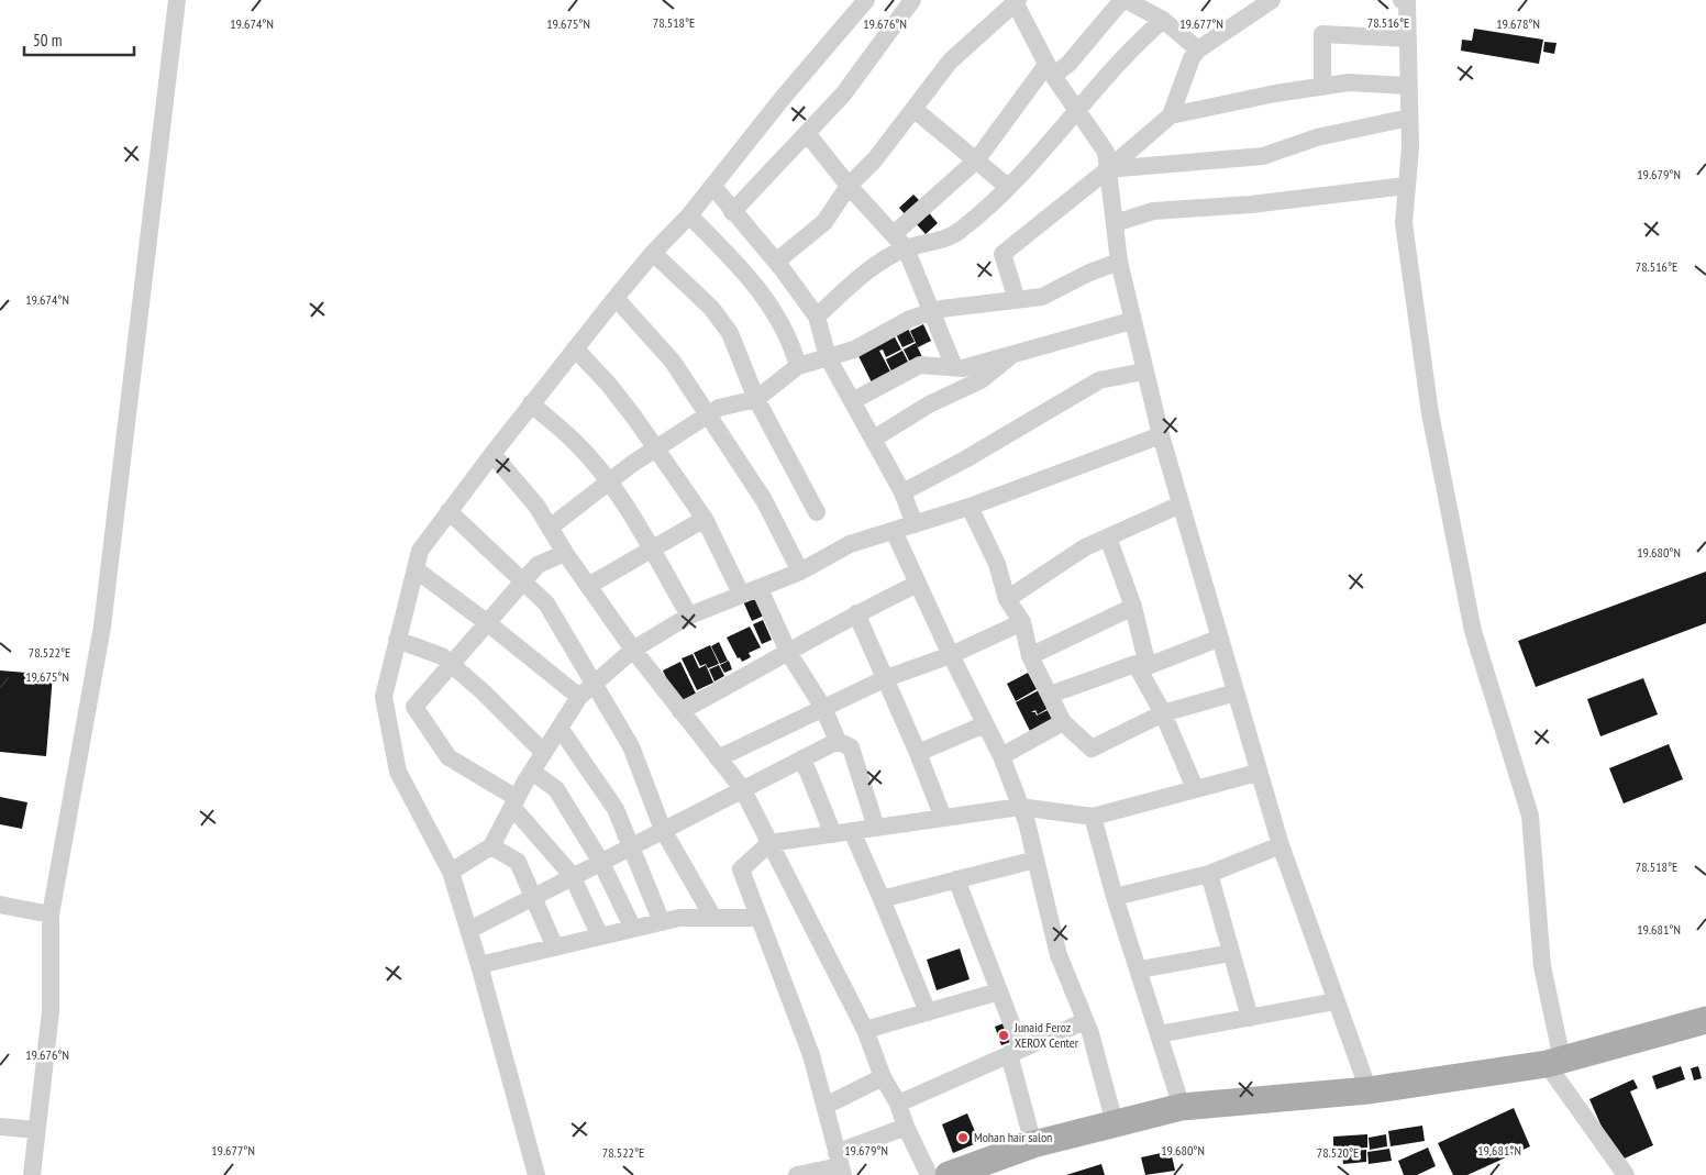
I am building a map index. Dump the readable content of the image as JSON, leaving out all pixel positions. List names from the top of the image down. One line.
{"places":["Junaid Feroz XEROX Center","Mohan hair salon"],"scale_bar":"50 m","coordinates":["78.518°E","78.516°E","19.674°N","19.675°N","19.676°N","19.677°N","19.678°N","19.679°N","19.680°N","78.522°E","19.681°N","78.520°E"]}
